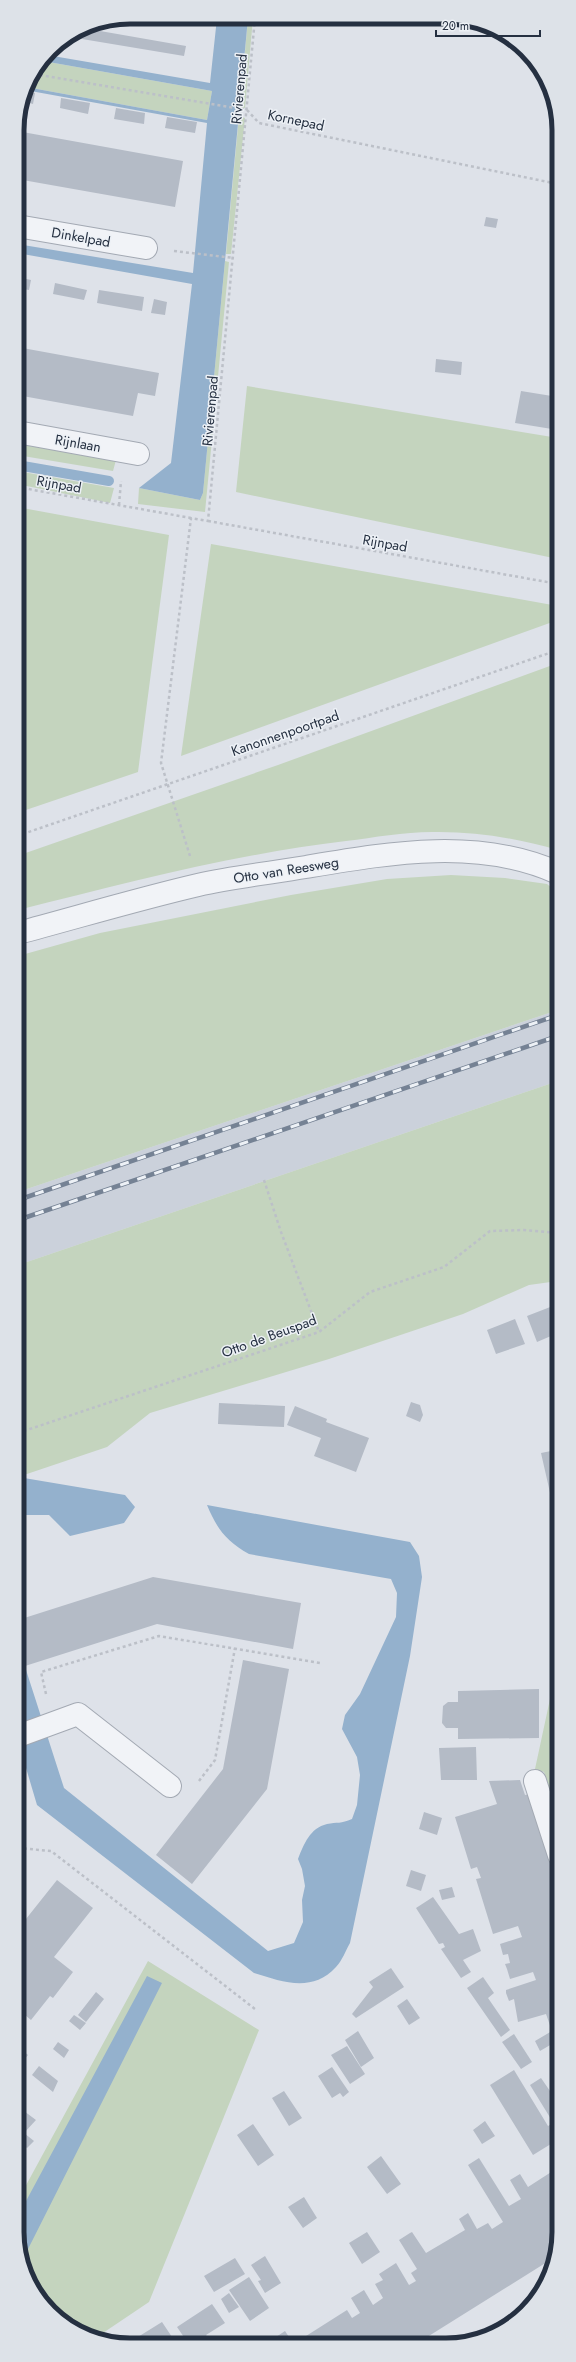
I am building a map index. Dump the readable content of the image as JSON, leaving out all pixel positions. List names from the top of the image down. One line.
{"streets":{"street":["Dinkelpad","Rijnlaan","Otto van Reesweg"],"path":["Rivierenpad","Kornepad","Rijnpad","Kanonnenpoortpad","Otto de Beuspad"]},"crossings":[["Rivierenpad","Kornepad"],["Rivierenpad","Rijnpad"]],"scale_bar":"20 m"}
